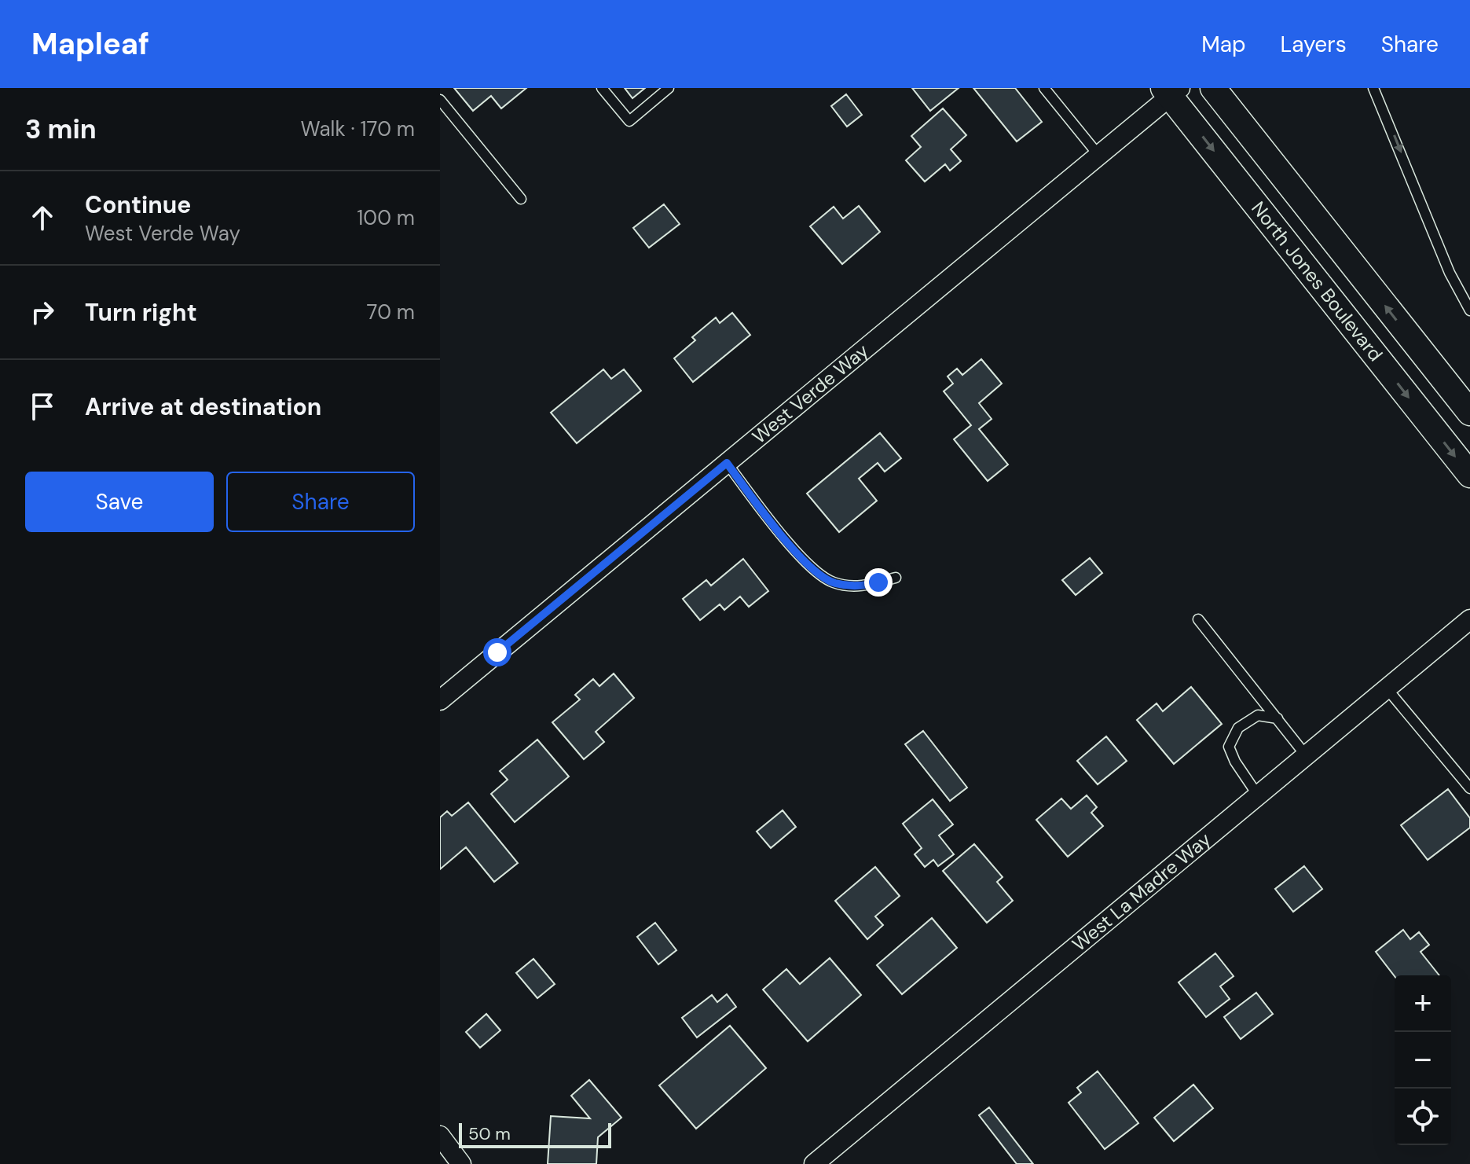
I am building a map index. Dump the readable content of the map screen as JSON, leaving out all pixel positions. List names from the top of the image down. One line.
{"streets":{"main road":["North Jones Boulevard"],"street":["West Verde Way","West La Madre Way"]},"crossings":[["North Jones Boulevard","West Verde Way"]],"scale_bar":"50 m","page":{"header":"Mapleaf","nav":["Map","Layers","Share"],"heading":["3 min","Walk · 170 m"],"list":[["Continue","West Verde Way","100 m"],["Turn right","70 m"],"Arrive at destination"],"buttons":["Save","Share"],"map_buttons":["+","−"],"scale":"50 m"}}
